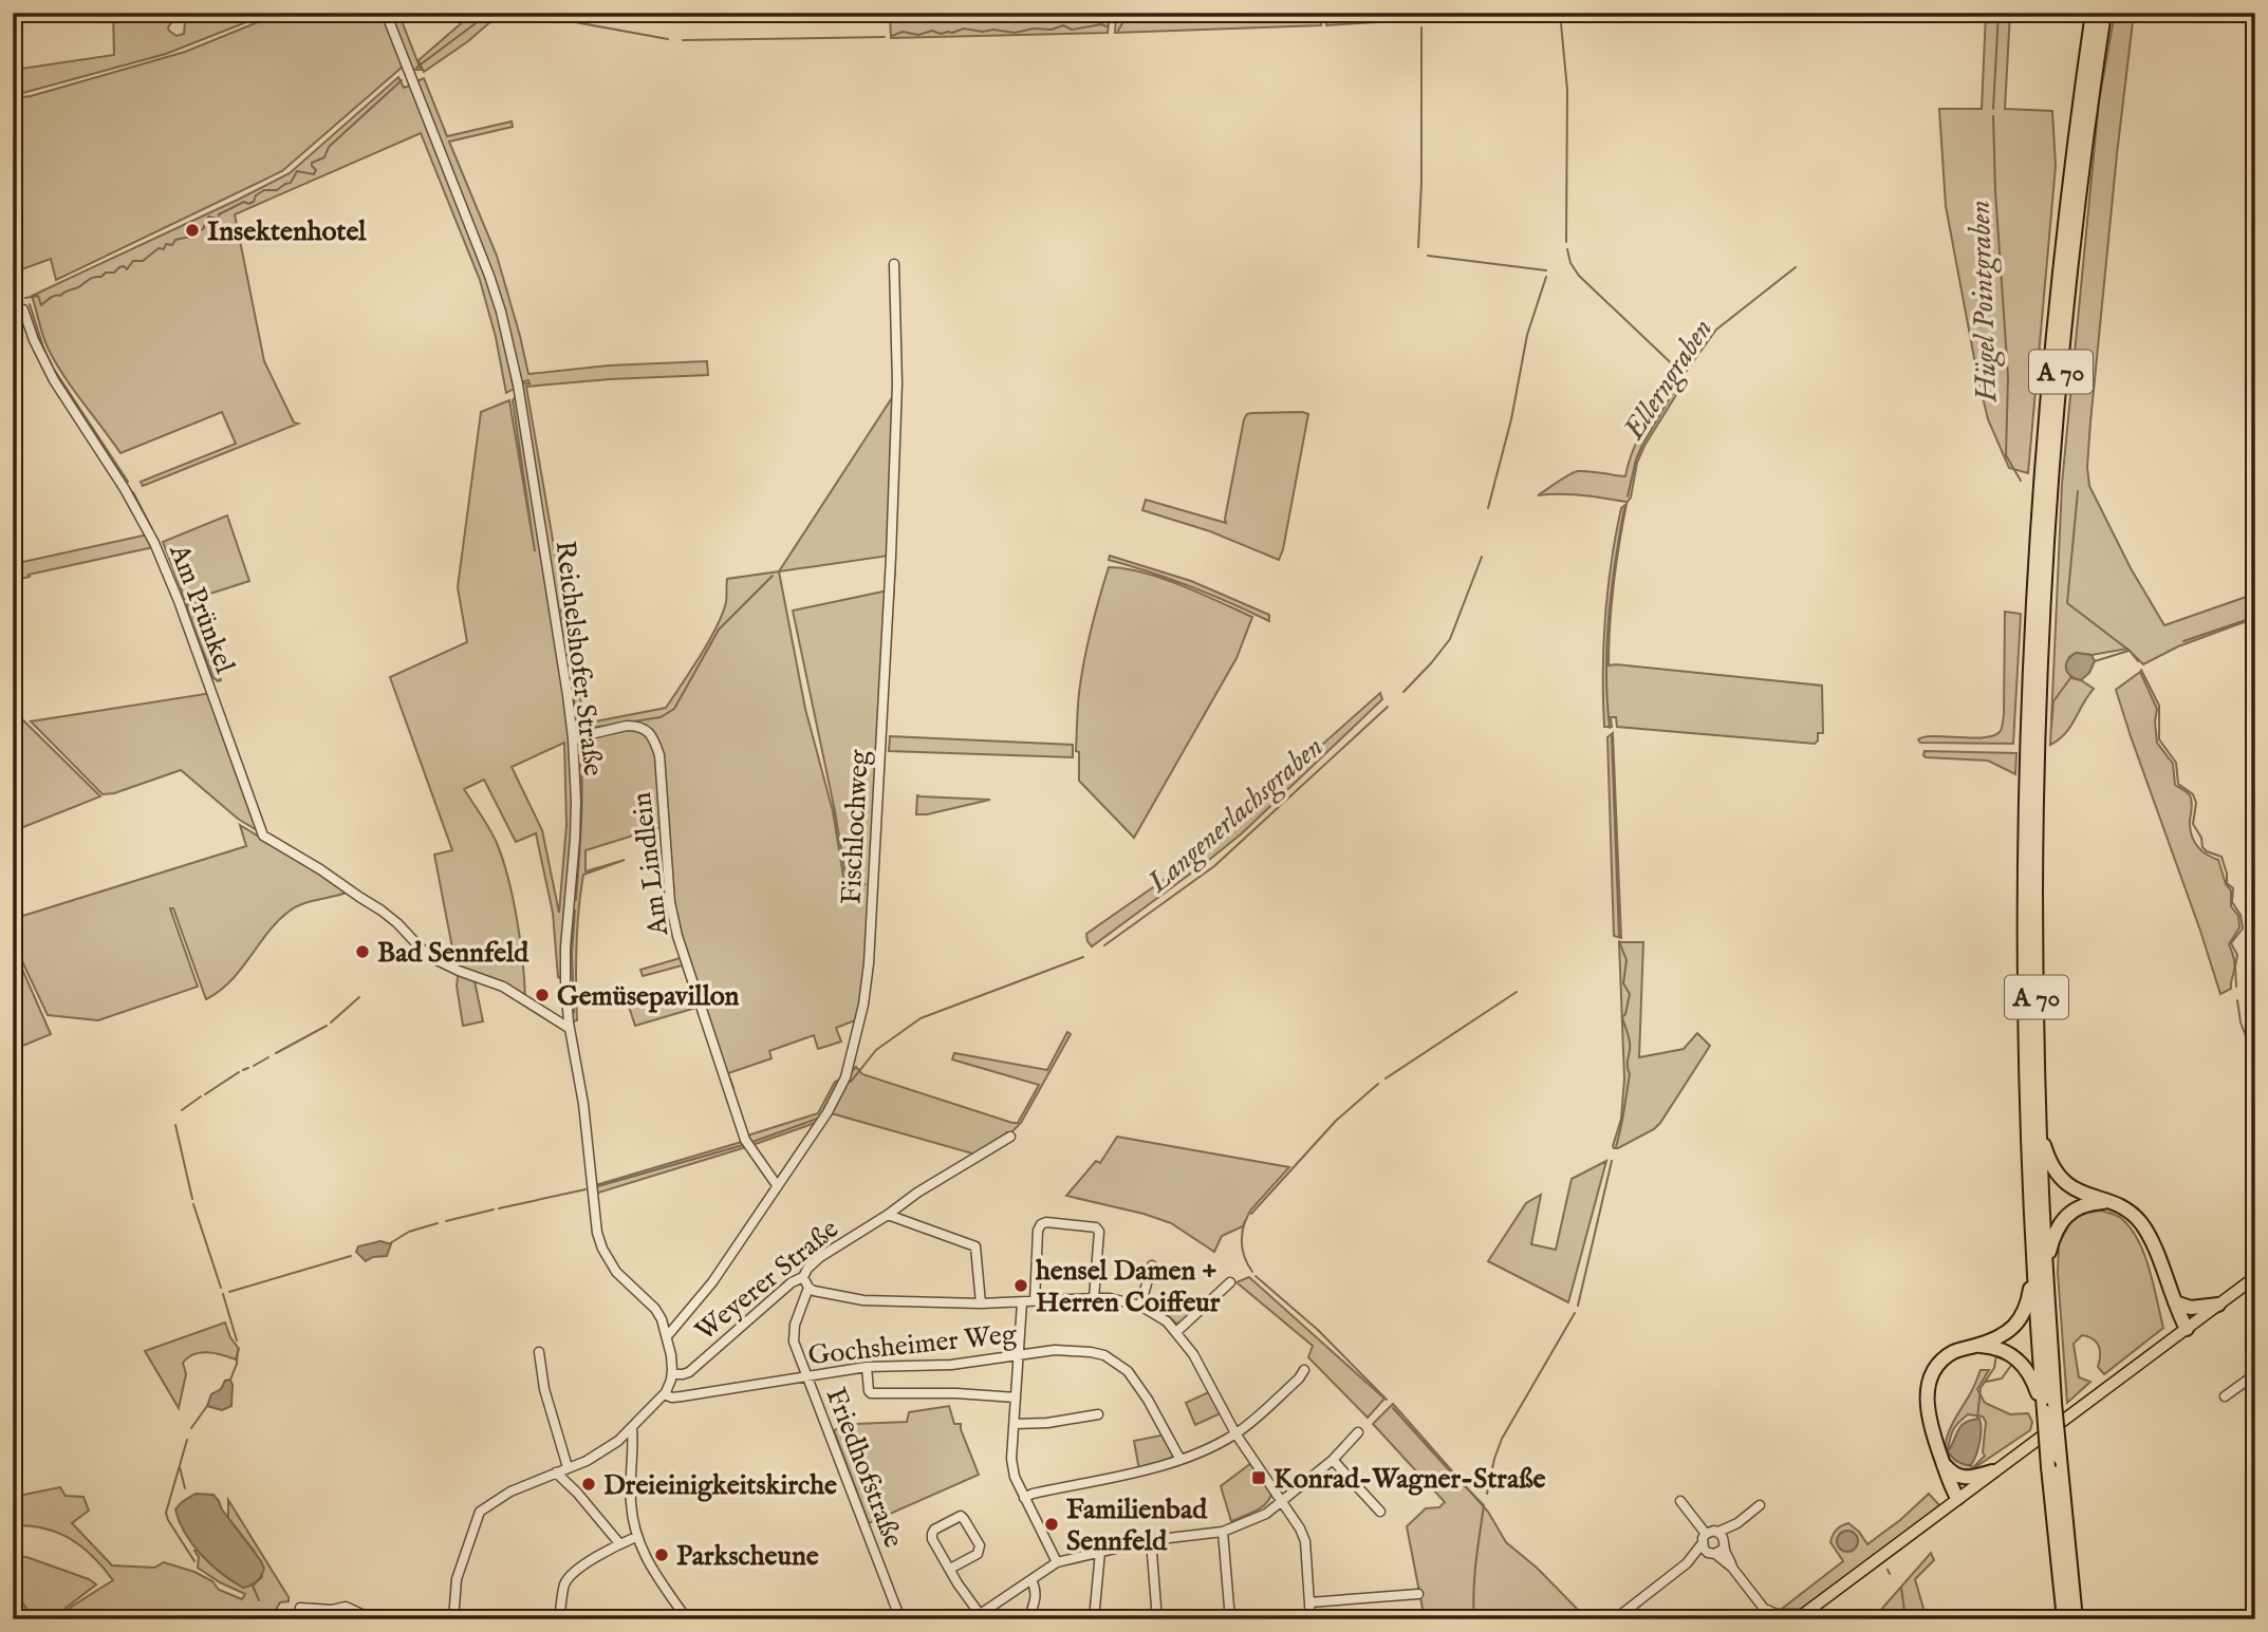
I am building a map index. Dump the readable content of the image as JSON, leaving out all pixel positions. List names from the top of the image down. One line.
{"streets":{"highway":["A 70"],"street":["Am Prünkel","Reichelshofer Straße","Fischlochweg","Am Lindlein","Weyerer Straße","Gochsheimer Weg","Friedhofstraße"]},"crossings":[["Am Prünkel","Reichelshofer Straße"],["Reichelshofer Straße","Fischlochweg"],["Reichelshofer Straße","Am Lindlein"],["Reichelshofer Straße","Weyerer Straße"],["Reichelshofer Straße","Gochsheimer Weg"],["Fischlochweg","Am Lindlein"],["Weyerer Straße","Friedhofstraße"],["Gochsheimer Weg","Friedhofstraße"]],"water":["Hügel Pointgraben","Ellerngraben","Langenerlachsgraben"],"places":{"other":["Insektenhotel","Bad Sennfeld","Gemüsepavillon","hensel Damen + Herren Coiffeur","Dreieinigkeitskirche","Familienbad Sennfeld","Parkscheune"],"transit":["Konrad-Wagner-Straße"]}}
